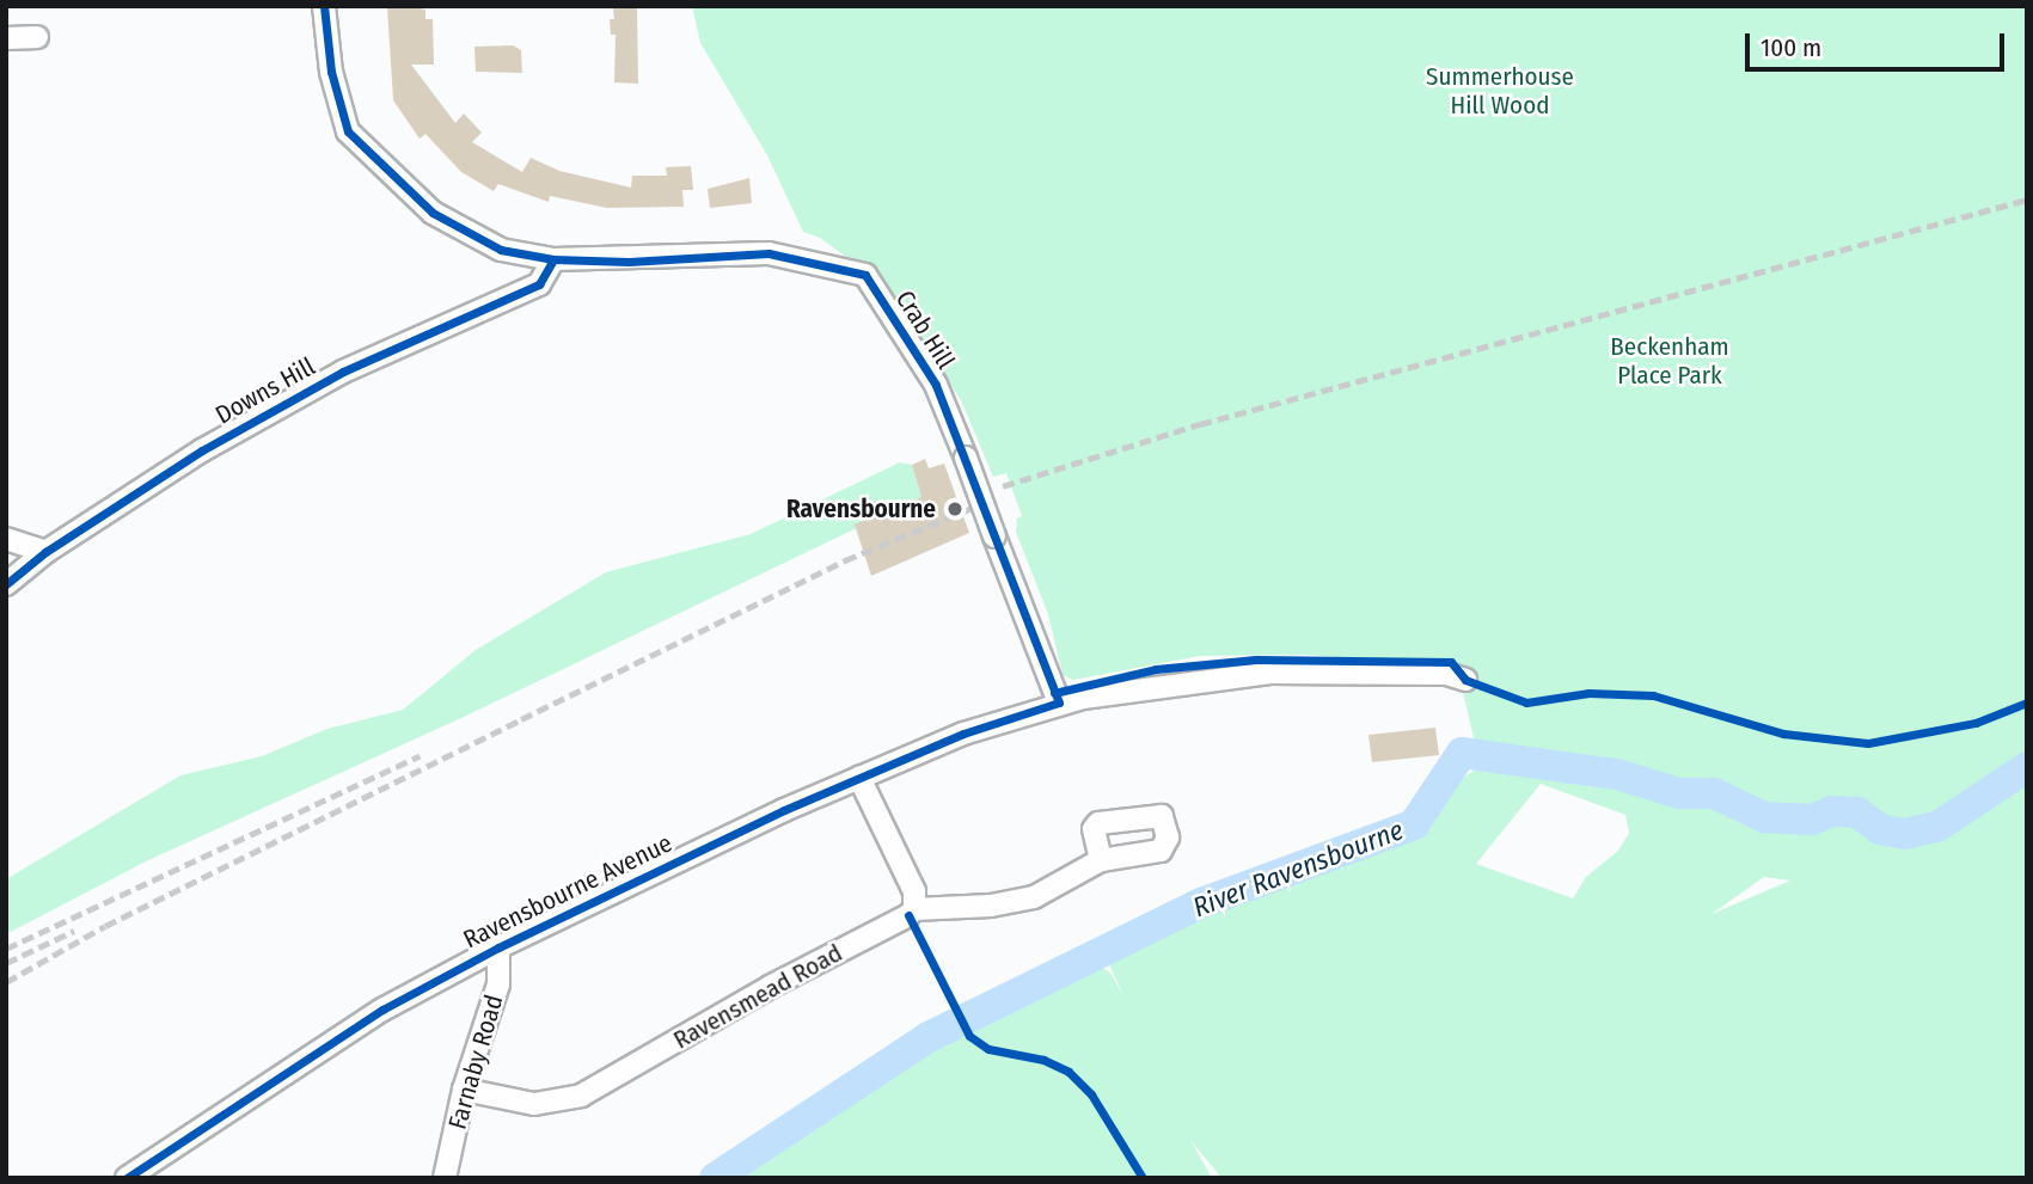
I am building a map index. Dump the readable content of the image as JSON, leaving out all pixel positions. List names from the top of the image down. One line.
{"streets":{"street":["Crab Hill","Downs Hill","Ravensbourne Avenue","Ravensmead Road","Farnaby Road"]},"crossings":[["Crab Hill","Downs Hill"],["Crab Hill","Ravensbourne Avenue"],["Ravensbourne Avenue","Farnaby Road"],["Ravensmead Road","Farnaby Road"]],"water":["River Ravensbourne"],"parks":["Summerhouse Hill Wood","Beckenham Place Park"],"places":["Ravensbourne"],"scale_bar":"100 m"}
